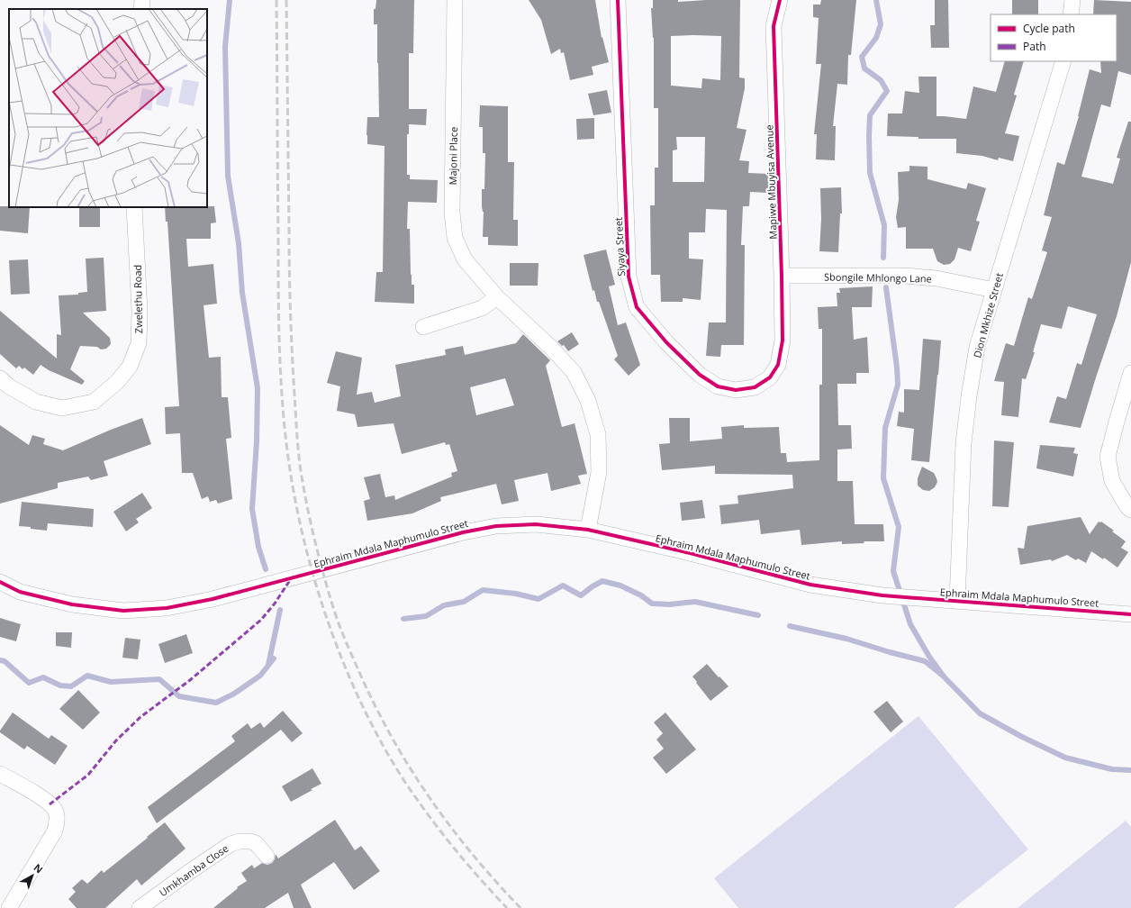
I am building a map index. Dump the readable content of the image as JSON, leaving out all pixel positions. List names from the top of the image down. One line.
{"streets":{"street":["Majoni Place","Mapiwe Mbuyisa Avenue","Siyaya Street","Sbongile Mhlongo Lane","Zwelethu Road","Dion Mkhize Street","Ephraim Mdala Maphumulo Street","Umkhamba Close"]},"crossings":[["Majoni Place","Ephraim Mdala Maphumulo Street"],["Mapiwe Mbuyisa Avenue","Siyaya Street"],["Mapiwe Mbuyisa Avenue","Sbongile Mhlongo Lane"],["Sbongile Mhlongo Lane","Dion Mkhize Street"],["Dion Mkhize Street","Ephraim Mdala Maphumulo Street"]],"legend":["Cycle path","Path"],"north":"top right"}
